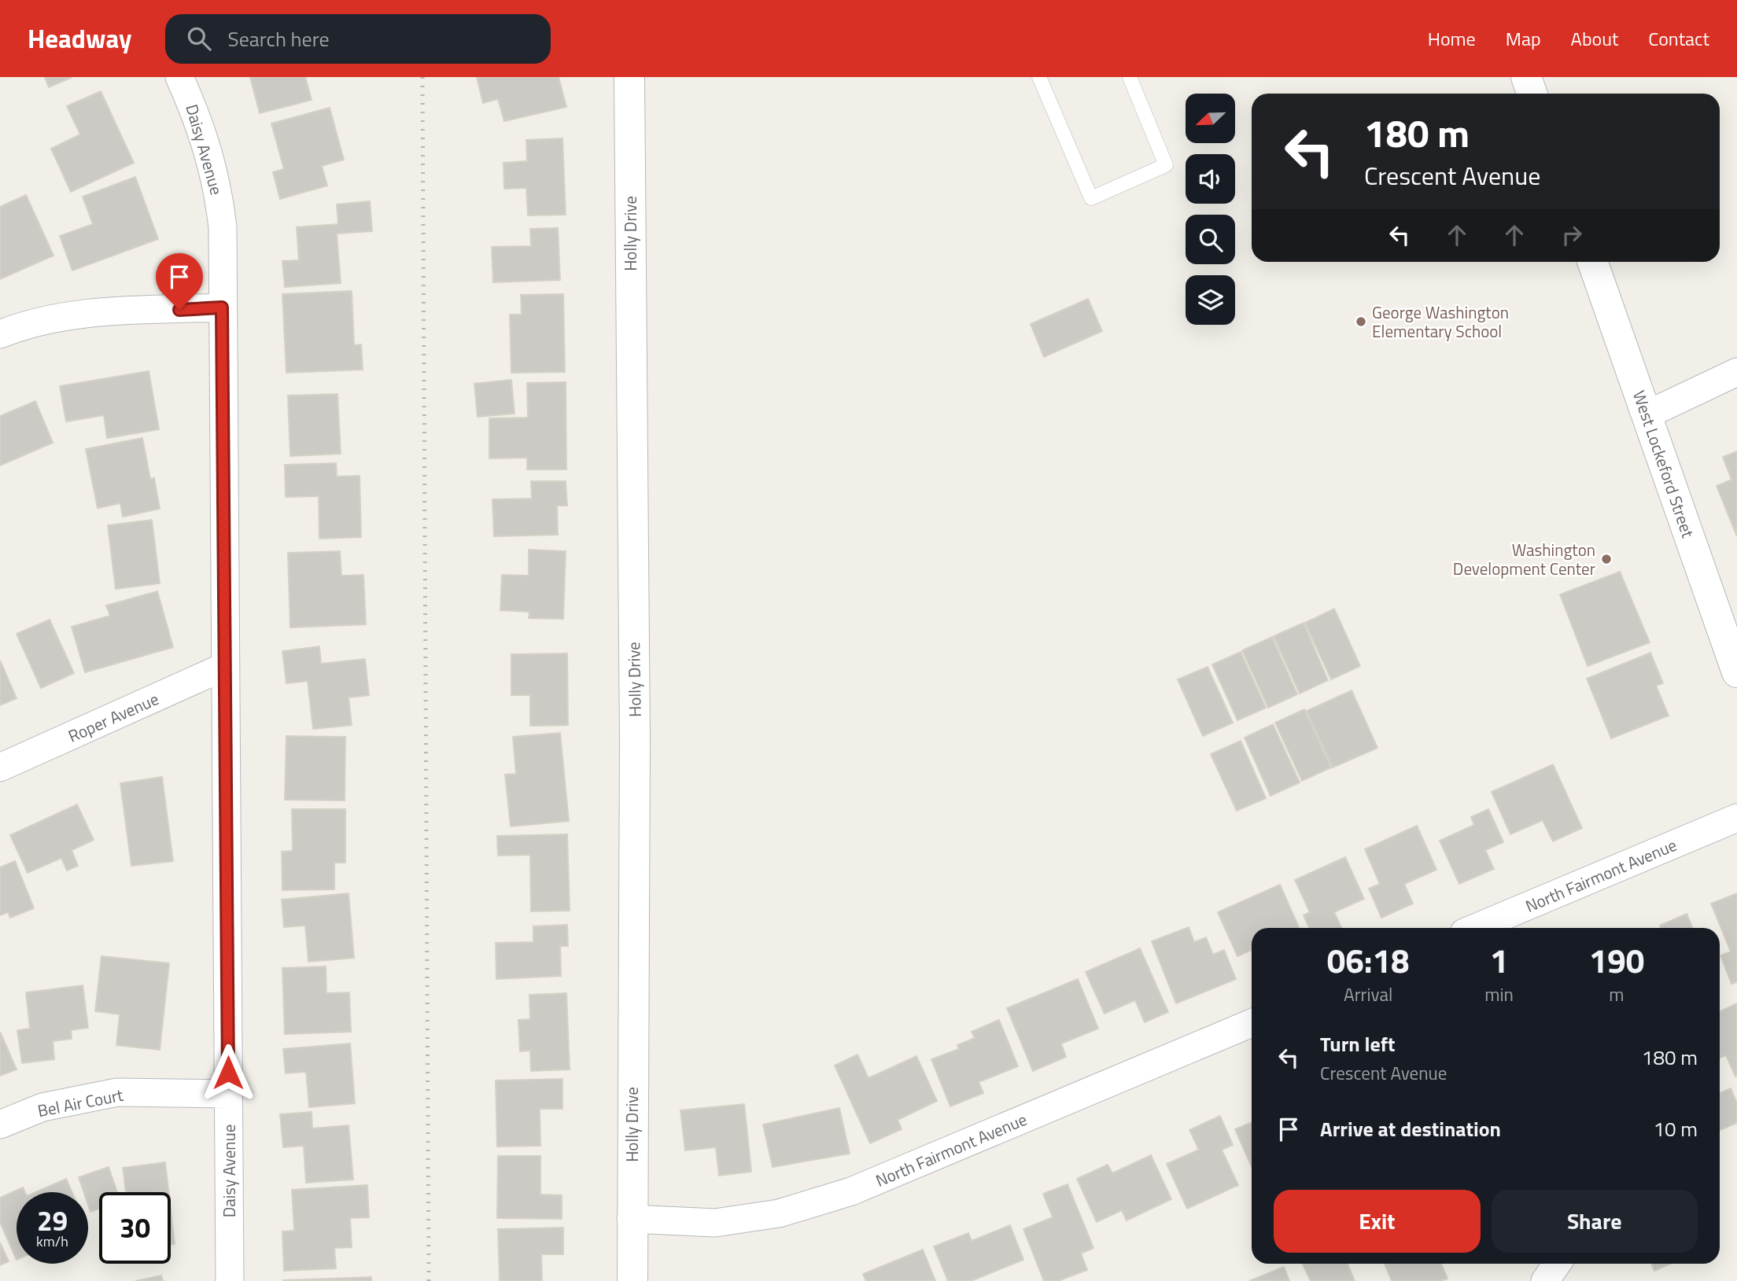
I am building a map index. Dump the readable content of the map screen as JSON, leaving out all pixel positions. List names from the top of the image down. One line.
{"streets":{"street":["Daisy Avenue","Holly Drive","West Lockeford Street","Roper Avenue","North Fairmont Avenue","Bel Air Court"]},"crossings":[["Daisy Avenue","Roper Avenue"],["Daisy Avenue","Bel Air Court"],["Holly Drive","North Fairmont Avenue"]],"places":["George Washington Elementary School","Washington Development Center"],"north":"bottom left","page":{"header":"Headway","search":"Search here","nav":["Home","Map","About","Contact"],"turn":["180 m","Crescent Avenue"],"eta":["06:18","Arrival","1","min","190","m"],"list":[{"name":"Turn left","note":"Crescent Avenue","value":"180 m"},{"name":"Arrive at destination","value":"10 m"}],"buttons":["Exit","Share"],"speed":"29 km/h","limit":"30"}}
